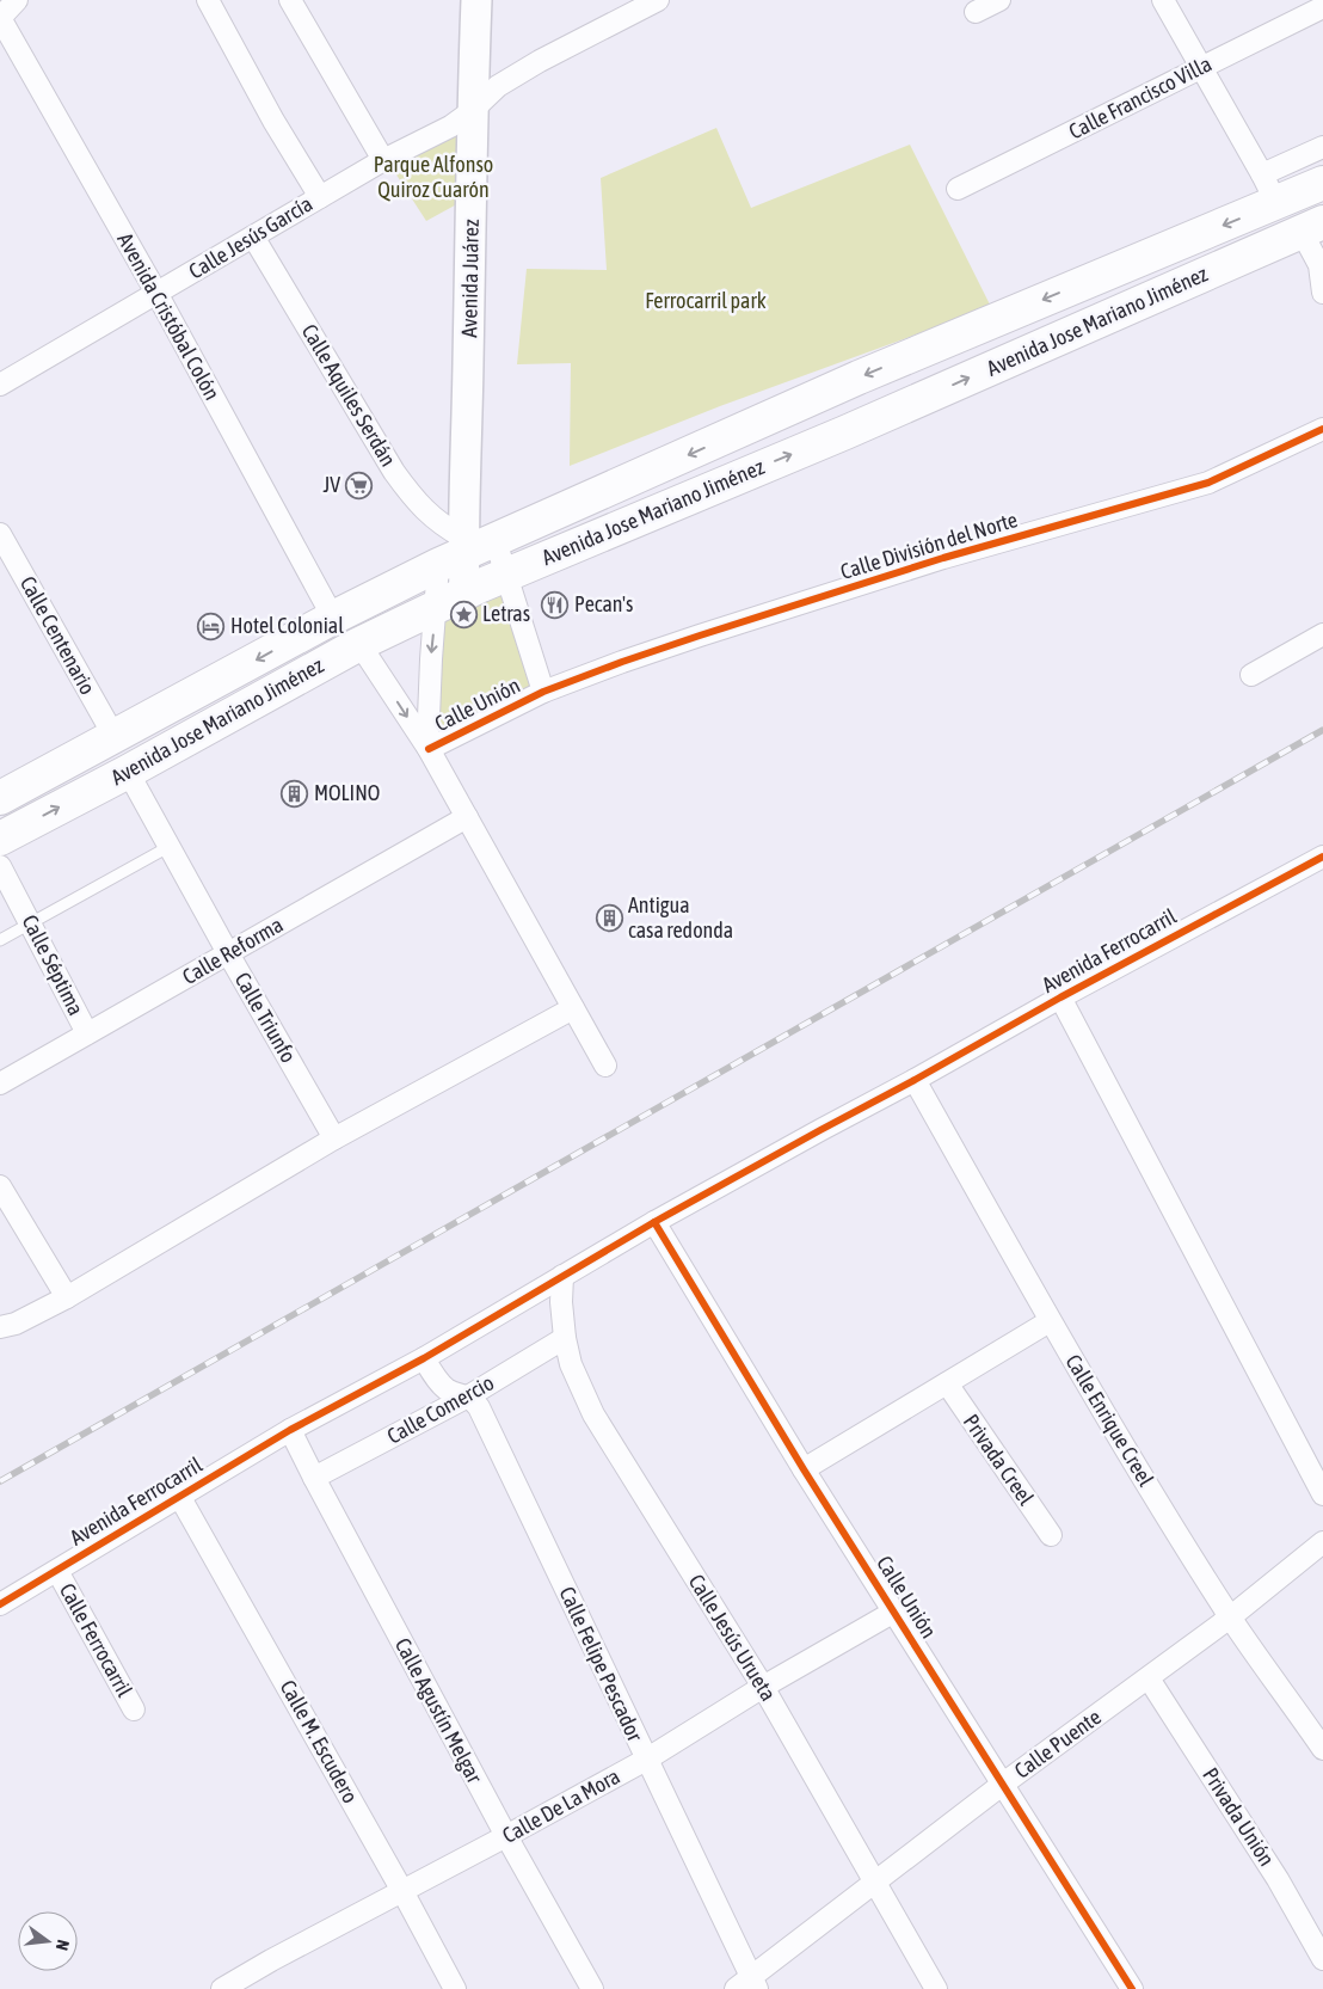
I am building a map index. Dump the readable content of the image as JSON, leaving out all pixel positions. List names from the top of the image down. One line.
{"streets":{"highway":["Avenida Jose Mariano Jiménez"],"main road":["Avenida Juárez","Calle Unión"],"street":["Calle Francisco Villa","Calle Jesús García","Avenida Cristóbal Colón","Calle Aquiles Serdán","Calle División del Norte","Calle Centenario","Calle Reforma","Avenida Ferrocarril","Calle Séptima","Calle Triunfo","Calle Comercio","Calle Enrique Creel","Privada Creel","Calle Jesús Urueta","Calle Ferrocarril","Calle Felipe Pescador","Calle Agustín Melgar","Calle M. Escudero","Calle Puente","Calle De La Mora","Privada Unión"]},"crossings":[["Calle Jesús García","Avenida Juárez"],["Calle Jesús García","Avenida Cristóbal Colón"],["Calle Jesús García","Calle Aquiles Serdán"],["Avenida Juárez","Avenida Jose Mariano Jiménez"],["Avenida Juárez","Calle Aquiles Serdán"],["Avenida Juárez","Calle Unión"],["Avenida Cristóbal Colón","Avenida Jose Mariano Jiménez"],["Avenida Jose Mariano Jiménez","Calle Aquiles Serdán"],["Avenida Jose Mariano Jiménez","Calle Centenario"],["Avenida Jose Mariano Jiménez","Calle Unión"],["Avenida Jose Mariano Jiménez","Calle Triunfo"],["Calle Aquiles Serdán","Calle Unión"],["Calle División del Norte","Calle Unión"],["Calle Unión","Calle Reforma"],["Calle Unión","Avenida Ferrocarril"],["Calle Unión","Calle Puente"],["Calle Unión","Calle De La Mora"],["Calle Reforma","Calle Séptima"],["Calle Reforma","Calle Triunfo"],["Avenida Ferrocarril","Calle Enrique Creel"],["Avenida Ferrocarril","Calle Jesús Urueta"],["Avenida Ferrocarril","Calle Ferrocarril"],["Avenida Ferrocarril","Calle Agustín Melgar"],["Avenida Ferrocarril","Calle M. Escudero"],["Calle Comercio","Calle Jesús Urueta"],["Calle Comercio","Calle Felipe Pescador"],["Calle Comercio","Calle Agustín Melgar"],["Calle Enrique Creel","Calle Puente"],["Calle Jesús Urueta","Calle Puente"],["Calle Jesús Urueta","Calle De La Mora"],["Calle Felipe Pescador","Calle Puente"],["Calle Felipe Pescador","Calle De La Mora"],["Calle Agustín Melgar","Calle De La Mora"],["Calle M. Escudero","Calle De La Mora"],["Calle Puente","Privada Unión"]],"parks":["Parque Alfonso Quiroz Cuarón","Ferrocarril park"],"places":{"supermarket":["JV"],"restaurant":["Pecan's"],"place":["Letras"],"hotel":["Hotel Colonial"],"building":["MOLINO","Antigua casa redonda"]},"north":"right"}
